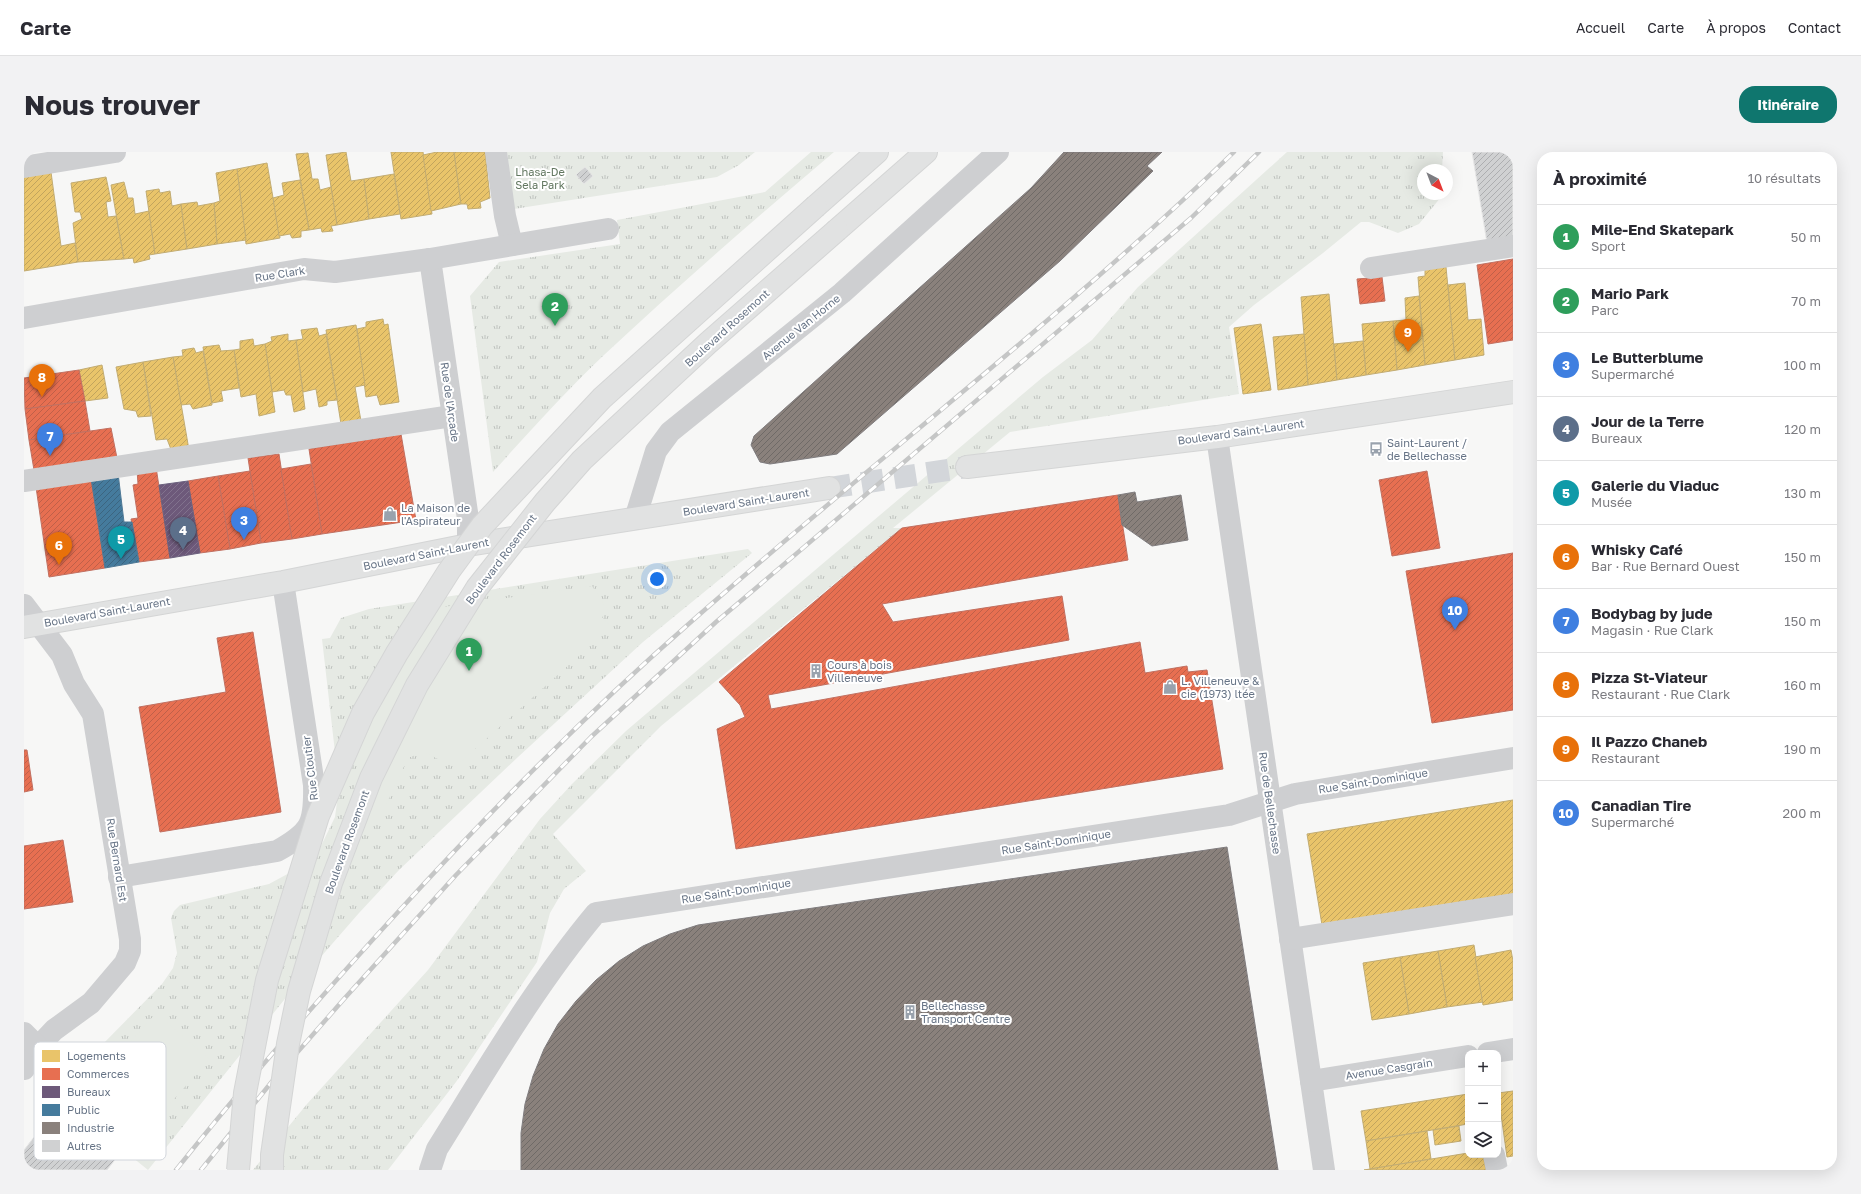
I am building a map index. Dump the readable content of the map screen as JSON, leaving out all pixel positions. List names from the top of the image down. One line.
{"streets":{"main road":["Boulevard Rosemont","Boulevard Saint-Laurent"],"street":["Rue Clark","Avenue Van Horne","Rue de l'Arcade","Rue Cloutier","Rue Saint-Dominique","Rue de Bellechasse","Rue Bernard Est","Avenue Casgrain"]},"crossings":[["Rue Clark","Rue de l'Arcade"],["Avenue Van Horne","Boulevard Saint-Laurent"],["Rue de l'Arcade","Boulevard Saint-Laurent"],["Boulevard Saint-Laurent","Rue Cloutier"],["Boulevard Saint-Laurent","Rue de Bellechasse"],["Boulevard Saint-Laurent","Rue Bernard Est"],["Rue Cloutier","Rue Bernard Est"],["Rue Saint-Dominique","Rue de Bellechasse"],["Rue de Bellechasse","Avenue Casgrain"]],"parks":["Lhasa-De Sela Park"],"places":{"bus stop":["Saint-Laurent / de Bellechasse"],"shop":["La Maison de l'Aspirateur","L. Villeneuve & cie (1973) ltée"],"building":["Cours à bois Villeneuve","Bellechasse Transport Centre"]},"legend":["Logements","Commerces","Bureaux","Public","Industrie","Autres"],"north":"bottom right","page":{"header":"Carte","nav":["Accueil","Carte","À propos","Contact"],"buttons":"Itinéraire","title":"Nous trouver","heading":["À proximité","10 résultats"],"list":[{"mark":"1","name":"Mile-End Skatepark","note":"Sport","value":"50 m"},{"mark":"2","name":"Mario Park","note":"Parc","value":"70 m"},{"mark":"3","name":"Le Butterblume","note":"Supermarché","value":"100 m"},{"mark":"4","name":"Jour de la Terre","note":"Bureaux","value":"120 m"},{"mark":"5","name":"Galerie du Viaduc","note":"Musée","value":"130 m"},{"mark":"6","name":"Whisky Café","note":"Bar · Rue Bernard Ouest","value":"150 m"},{"mark":"7","name":"Bodybag by jude","note":"Magasin · Rue Clark","value":"150 m"},{"mark":"8","name":"Pizza St-Viateur","note":"Restaurant · Rue Clark","value":"160 m"},{"mark":"9","name":"Il Pazzo Chaneb","note":"Restaurant","value":"190 m"},{"mark":"10","name":"Canadian Tire","note":"Supermarché","value":"200 m"}],"pins":["2","9","8","7","3","4","5","6","10","1"],"map_buttons":["+","−"]}}
